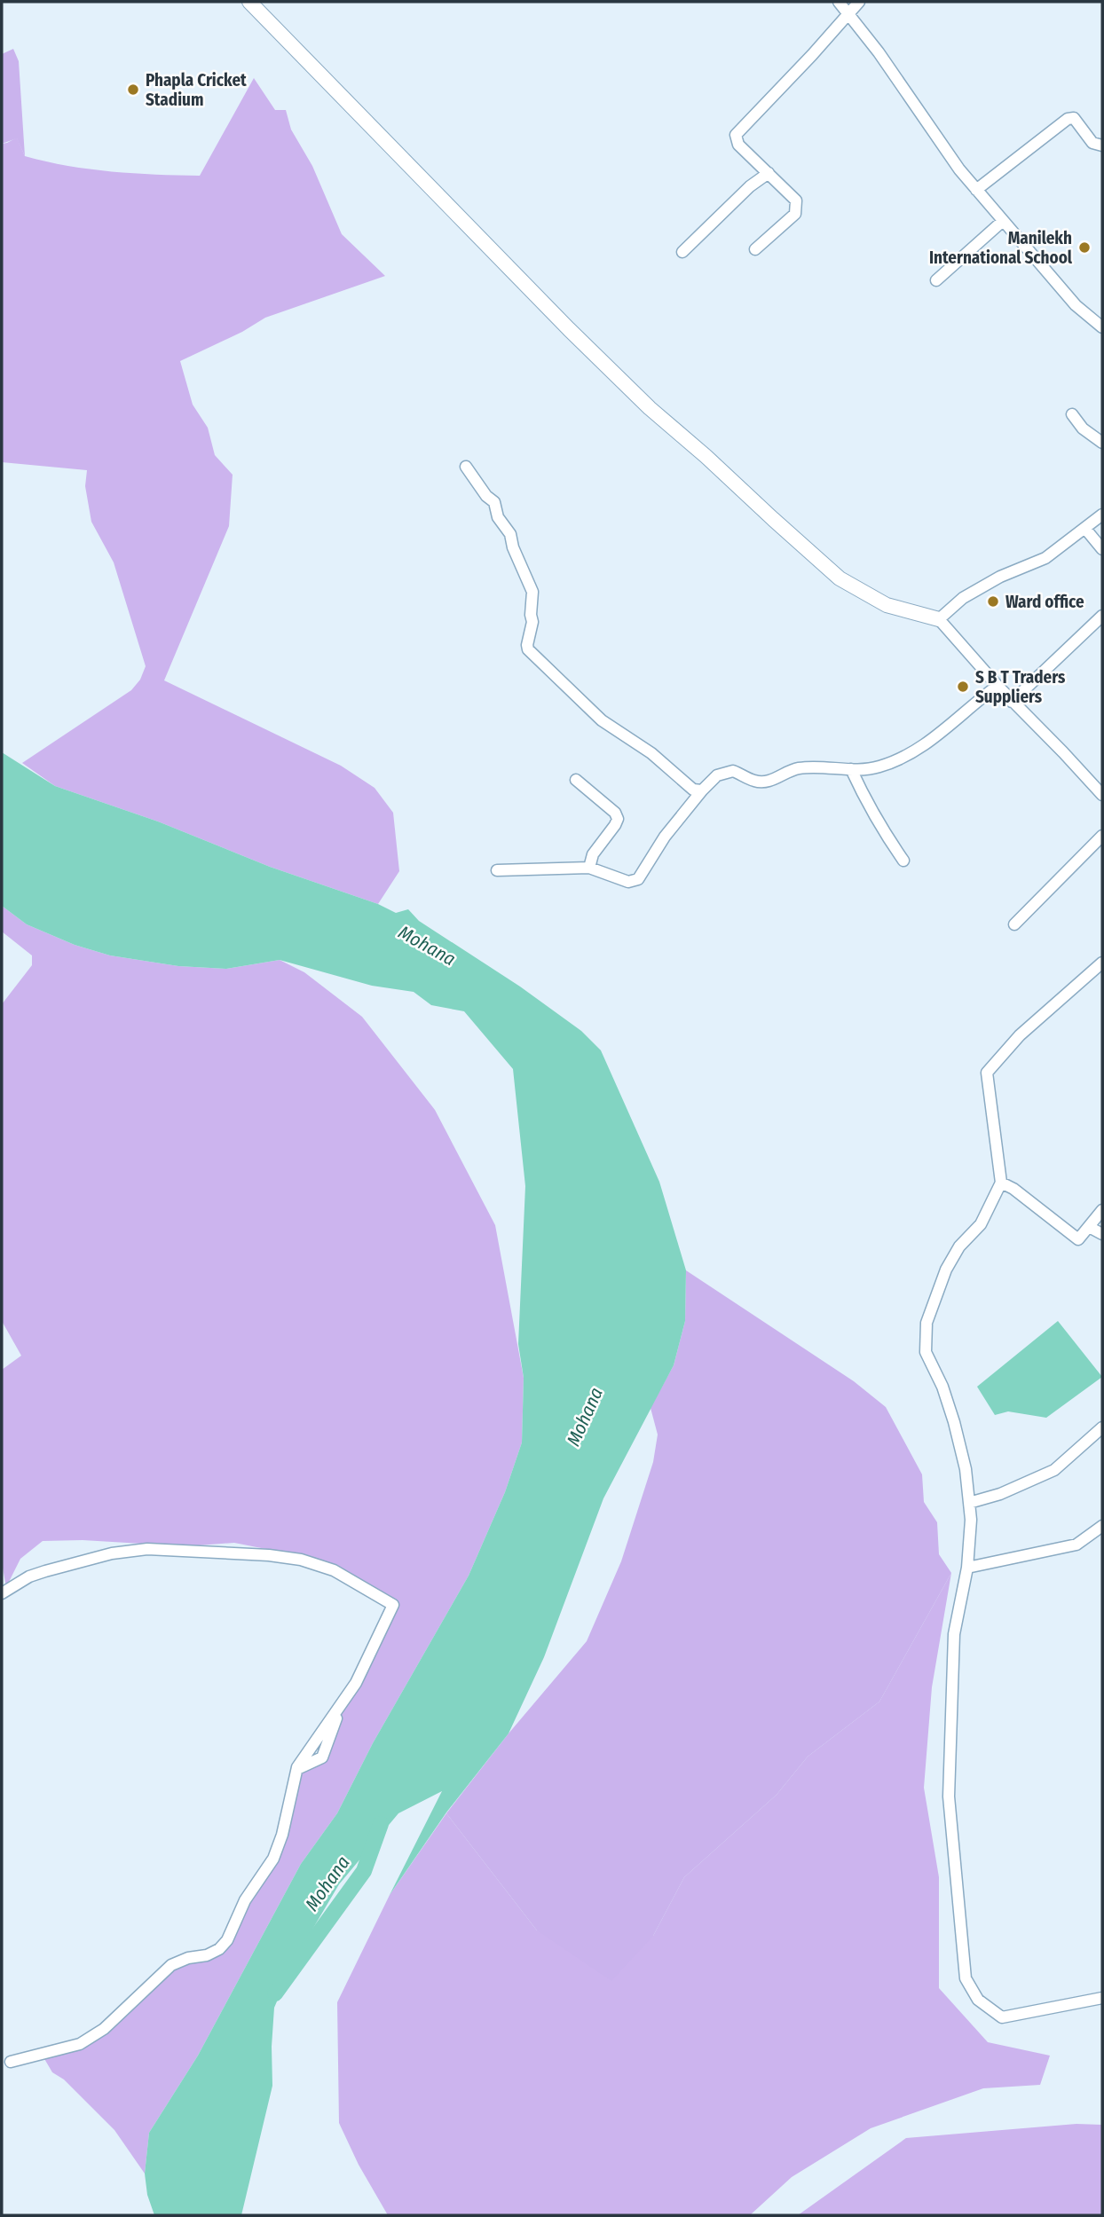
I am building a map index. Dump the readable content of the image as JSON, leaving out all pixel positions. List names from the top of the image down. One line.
{"water":["Mohana"],"places":["Phapla Cricket Stadium","Manilekh International School","Ward office","S B T Traders Suppliers"]}
